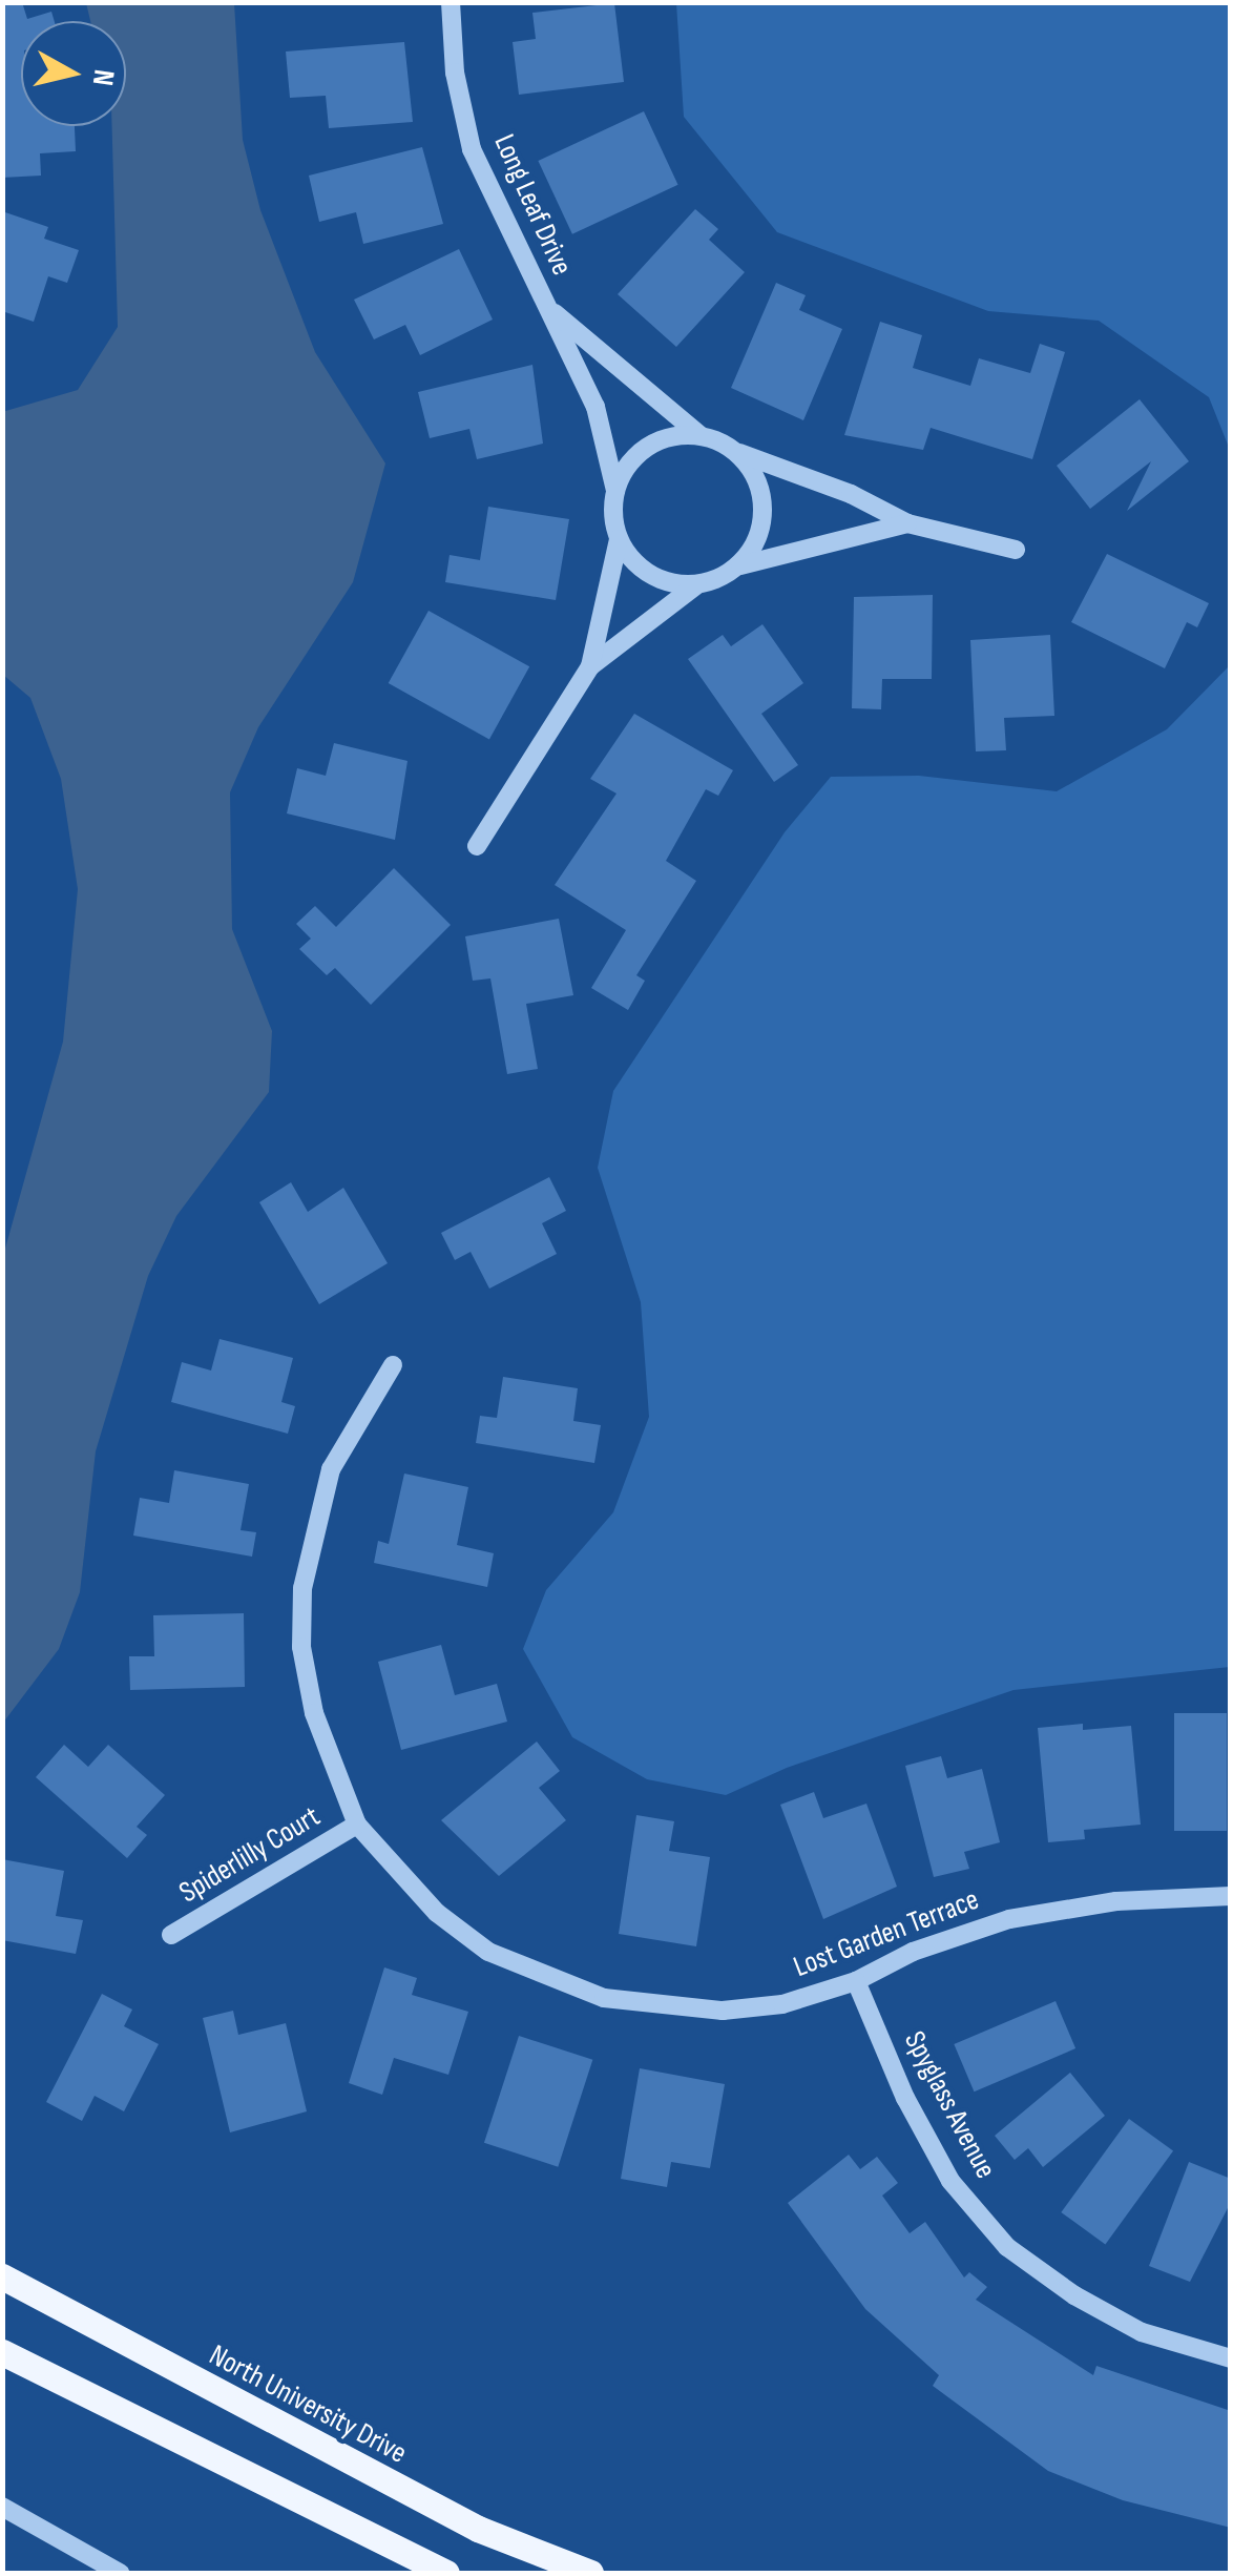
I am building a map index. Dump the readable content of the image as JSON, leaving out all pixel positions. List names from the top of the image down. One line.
{"streets":{"main road":["North University Drive"],"street":["Long Leaf Drive","Spiderlilly Court","Lost Garden Terrace","Spyglass Avenue"]},"crossings":[["Spiderlilly Court","Lost Garden Terrace"],["Lost Garden Terrace","Spyglass Avenue"]],"north":"right"}
